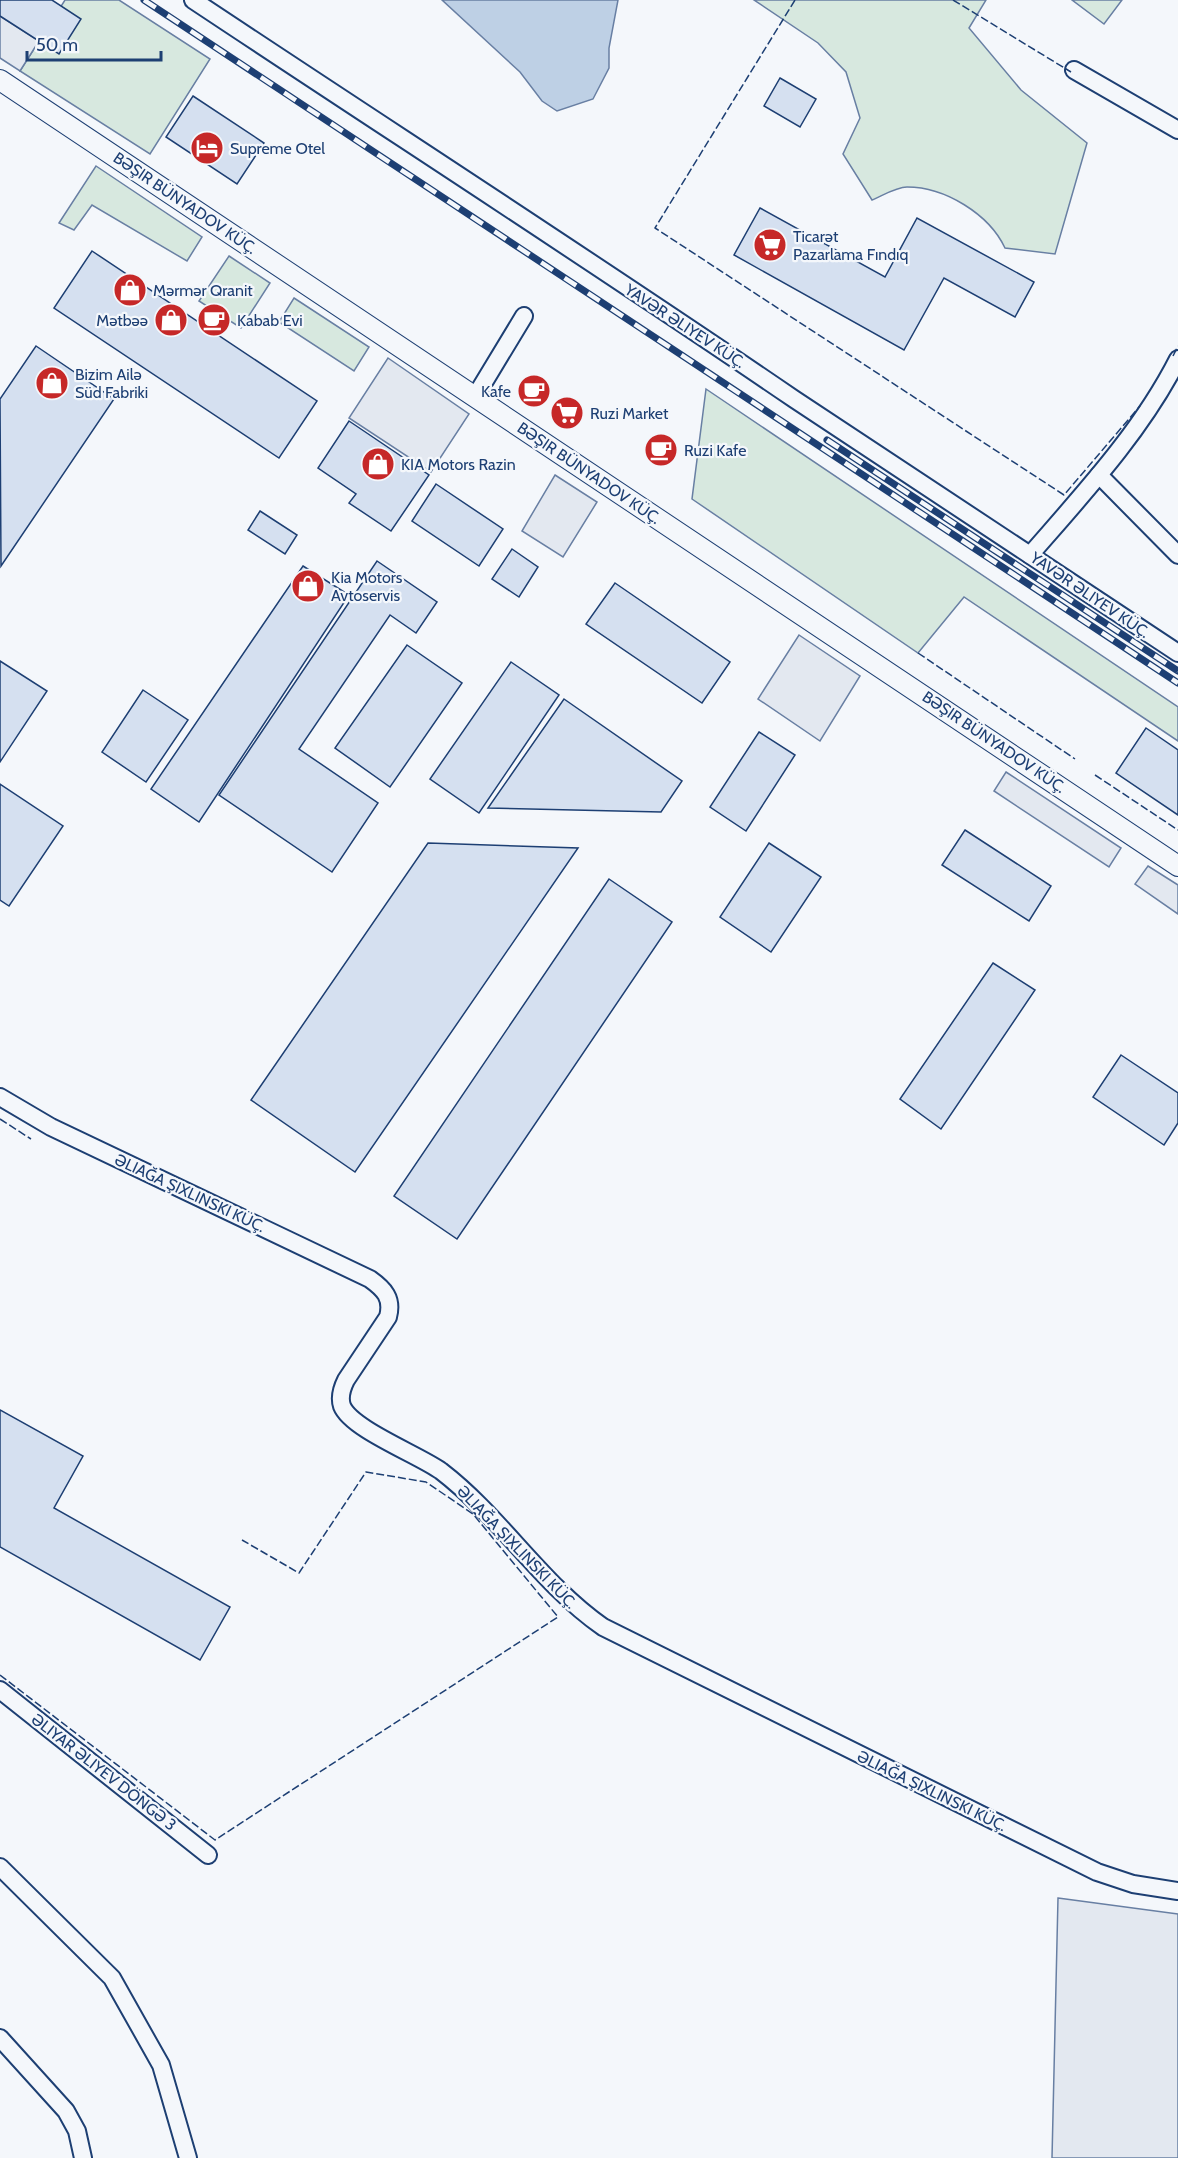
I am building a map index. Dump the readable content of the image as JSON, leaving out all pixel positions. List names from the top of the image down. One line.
{"streets":{"street":["BƏŞIR BÜNYADOV KÜÇ.","YAVƏR ƏLIYEV KÜÇ.","ƏLIYAR ƏLIYEV DÖNGƏ 3"]},"places":{"hotel":["Supreme Otel"],"supermarket":["Ticarət Pazarlama Fındıq","Ruzi Market"],"shop":["Mərmər Qranit","Mətbəə","Bizim Ailə Süd Fabriki","KIA Motors Razin","Kia Motors Avtoservis"],"cafe":["Kabab Evi","Kafe","Ruzi Kafe"]},"scale_bar":"50 m"}
